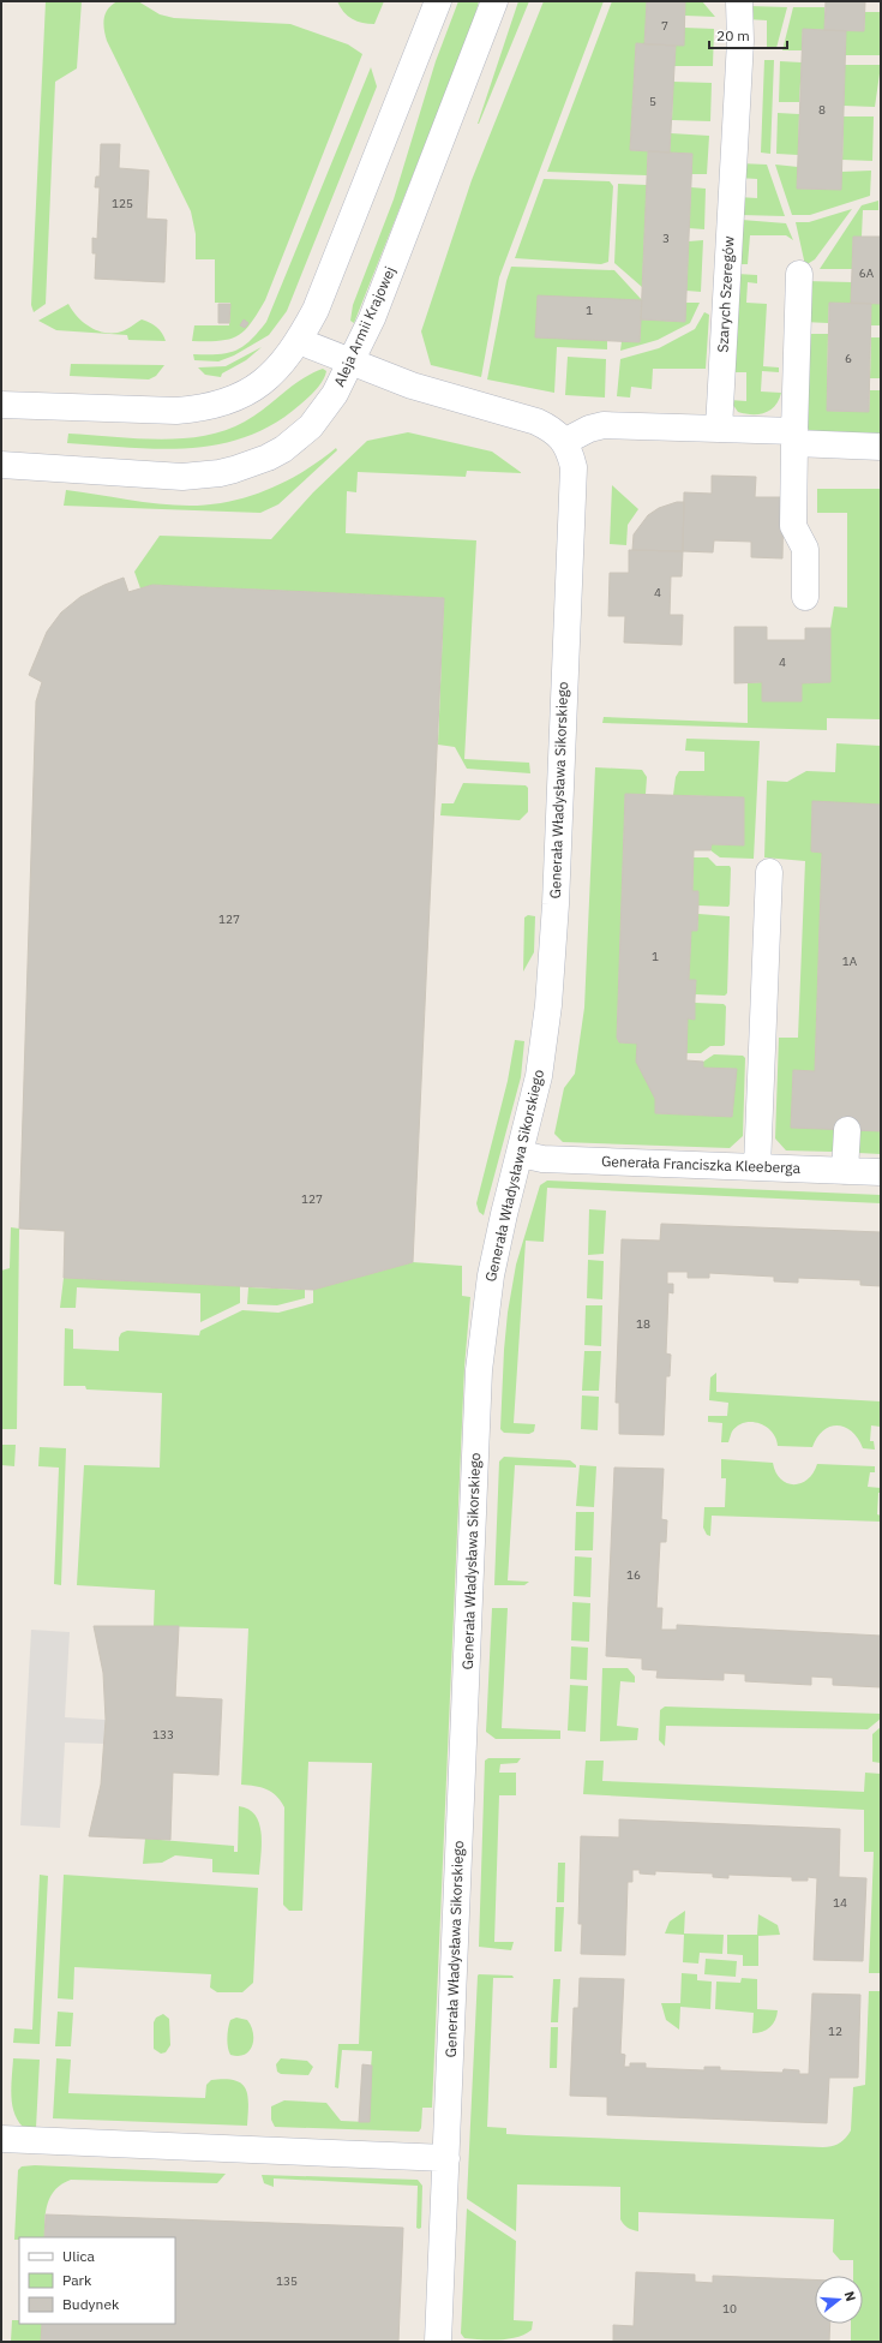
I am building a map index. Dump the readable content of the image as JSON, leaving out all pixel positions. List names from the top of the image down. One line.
{"streets":{"street":["Szarych Szeregów","Aleja Armii Krajowej","Generała Władysława Sikorskiego","Generała Franciszka Kleeberga"]},"crossings":[["Aleja Armii Krajowej","Generała Władysława Sikorskiego"],["Generała Władysława Sikorskiego","Generała Franciszka Kleeberga"]],"house_numbers":["7","5","8","125","3","6A","1","6","4","4","127","1","1A","127","18","16","133","14","12","135","10"],"legend":["Ulica","Park","Budynek"],"scale_bar":"20 m","north":"right"}
